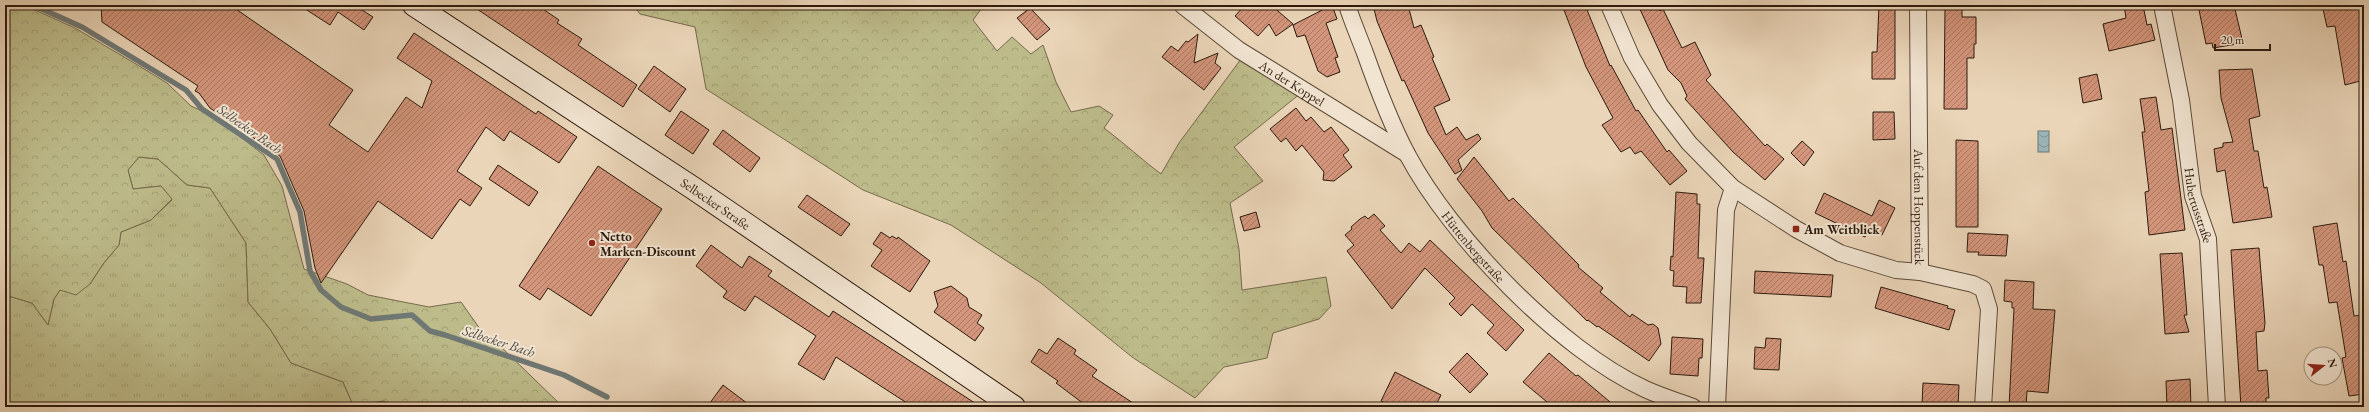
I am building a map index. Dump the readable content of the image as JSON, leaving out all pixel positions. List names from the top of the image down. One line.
{"streets":{"main road":["Selbecker Straße"],"street":["An der Koppel","Hubertusstraße","Auf dem Hoppenstück","Hüttenbergstraße"]},"crossings":[["An der Koppel","Hüttenbergstraße"]],"water":["Selbecker Bach"],"places":{"transit":["Am Weitblick"],"other":["Netto Marken-Discount"]},"scale_bar":"20 m","north":"right"}
